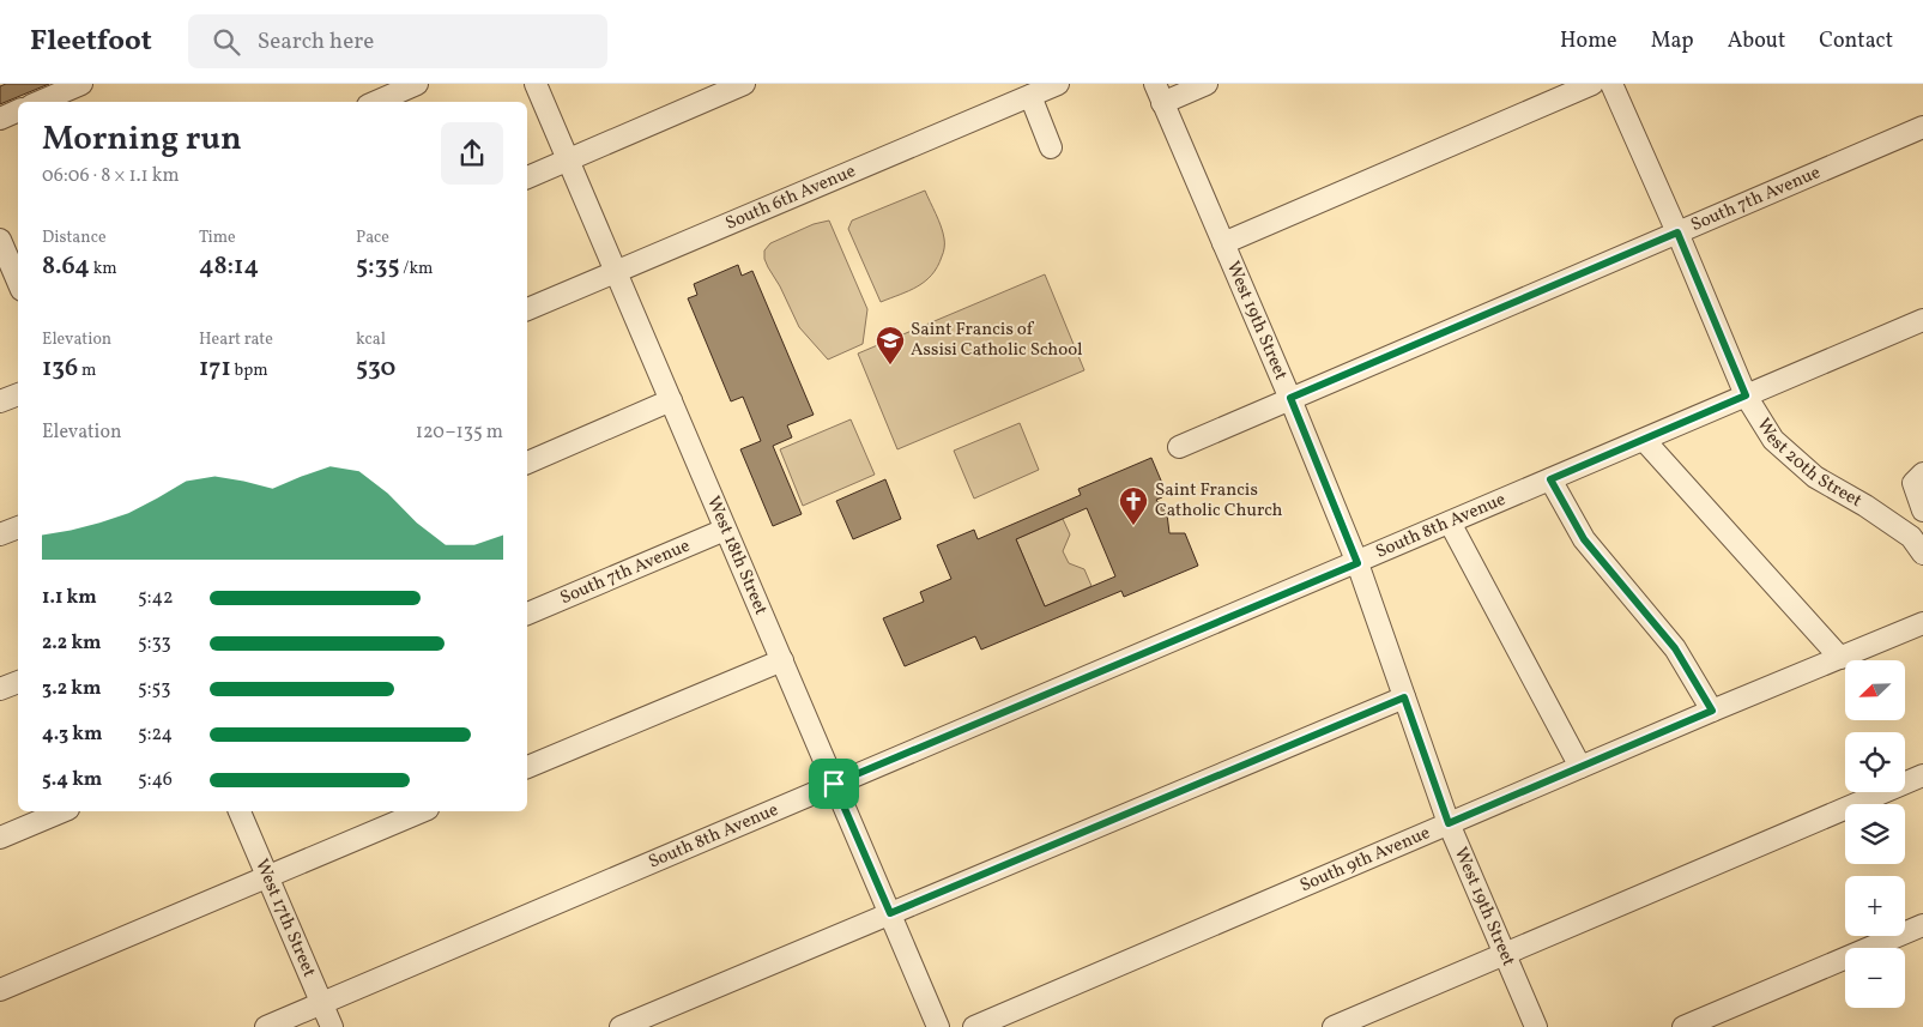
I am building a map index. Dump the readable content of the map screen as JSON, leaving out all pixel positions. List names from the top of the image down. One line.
{"streets":{"street":["South 6th Avenue","South 7th Avenue","West 19th Street","West 20th Street","South 8th Avenue","West 18th Street","South 9th Avenue","West 17th Street"]},"crossings":[["South 6th Avenue","West 18th Street"],["South 7th Avenue","West 19th Street"],["South 7th Avenue","West 20th Street"],["South 7th Avenue","West 18th Street"],["West 19th Street","South 8th Avenue"],["West 19th Street","South 9th Avenue"],["West 20th Street","South 8th Avenue"],["South 8th Avenue","West 18th Street"],["South 8th Avenue","West 17th Street"]],"places":{"school or university":["Saint Francis of Assisi Catholic School"],"church":["Saint Francis Catholic Church"]},"north":"bottom left","page":{"header":"Fleetfoot","search":"Search here","nav":["Home","Map","About","Contact"],"heading":["Morning run","06:06 · 8 × 1.1 km"],"stats":[["Distance","8.64 km"],["Time","48:14"],["Pace","5:35 /km"],["Elevation","136 m"],["Heart rate","171 bpm"],["kcal","530"]],"chart":["Elevation","120–135 m"],"list":[{"name":"1.1 km","note":"5:42"},{"name":"2.2 km","note":"5:33"},{"name":"3.2 km","note":"5:53"},{"name":"4.3 km","note":"5:24"},{"name":"5.4 km","note":"5:46"}],"map_buttons":["+","−"]}}
